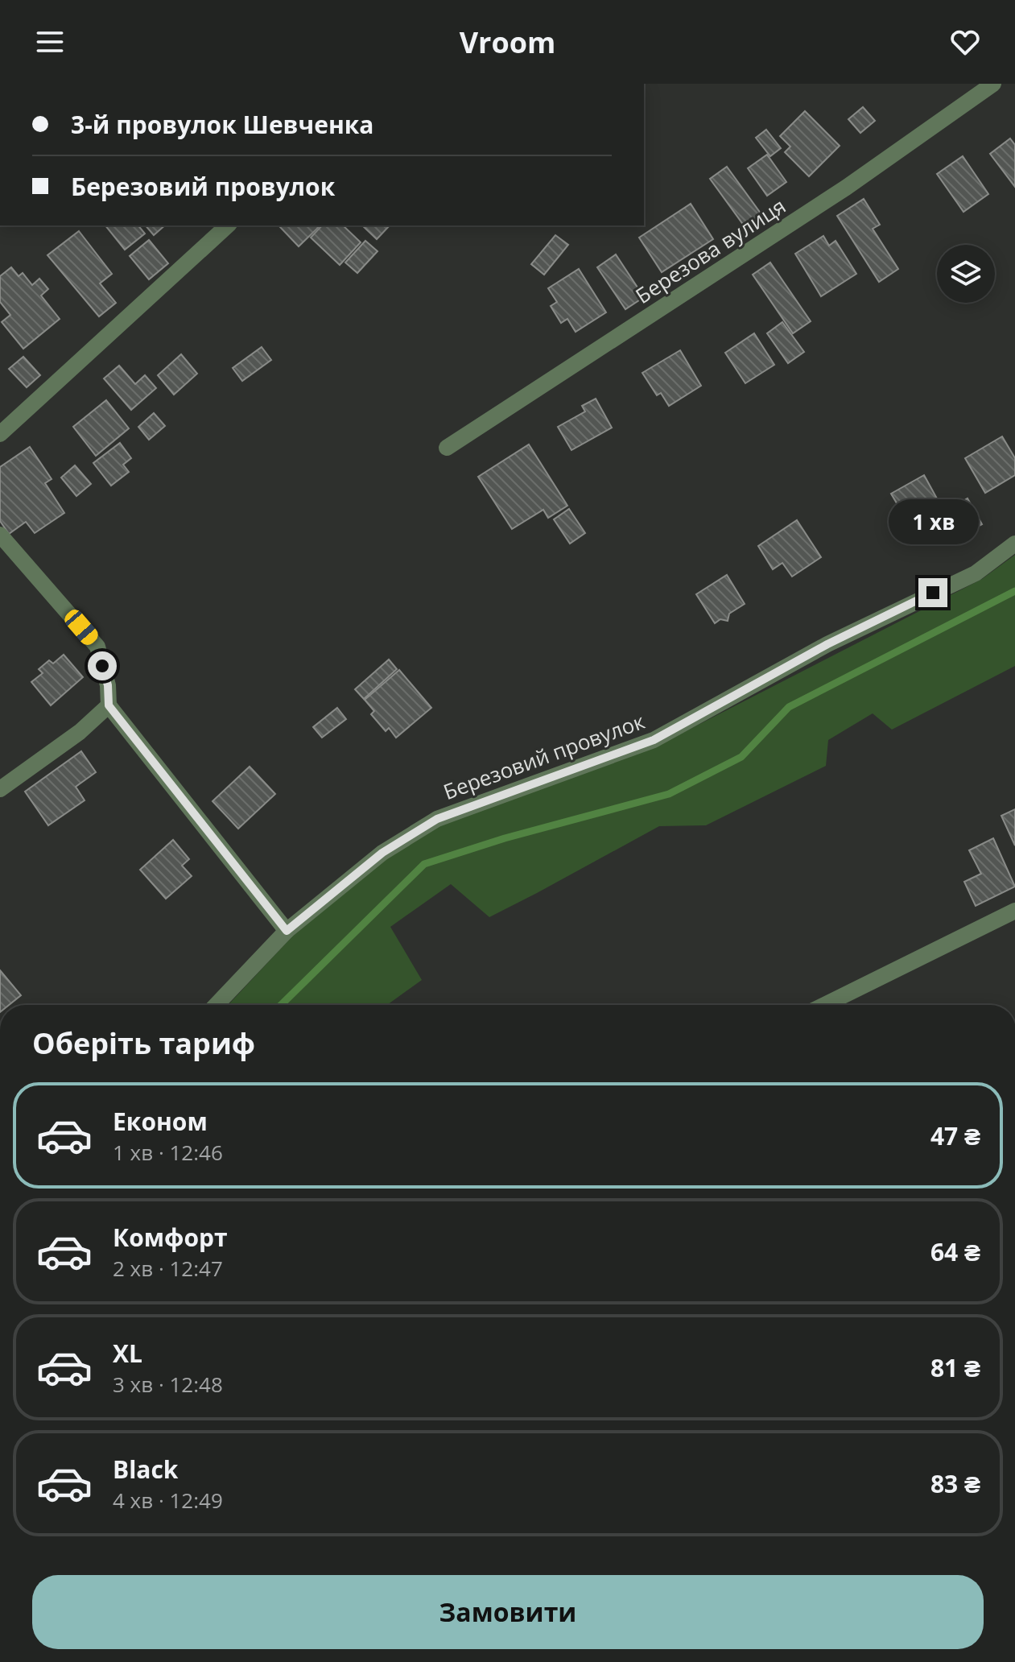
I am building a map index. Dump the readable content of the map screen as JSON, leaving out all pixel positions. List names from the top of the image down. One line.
{"streets":{"street":["Березова вулиця","Березовий провулок"]},"page":{"header":"Vroom","banner":["3-й провулок Шевченка","Березовий провулок"],"bubble":"1 хв","heading":"Оберіть тариф","list":[{"name":"Економ","note":"1 хв · 12:46","value":"47 ₴"},{"name":"Комфорт","note":"2 хв · 12:47","value":"64 ₴"},{"name":"XL","note":"3 хв · 12:48","value":"81 ₴"},{"name":"Black","note":"4 хв · 12:49","value":"83 ₴"}],"buttons":"Замовити"}}
